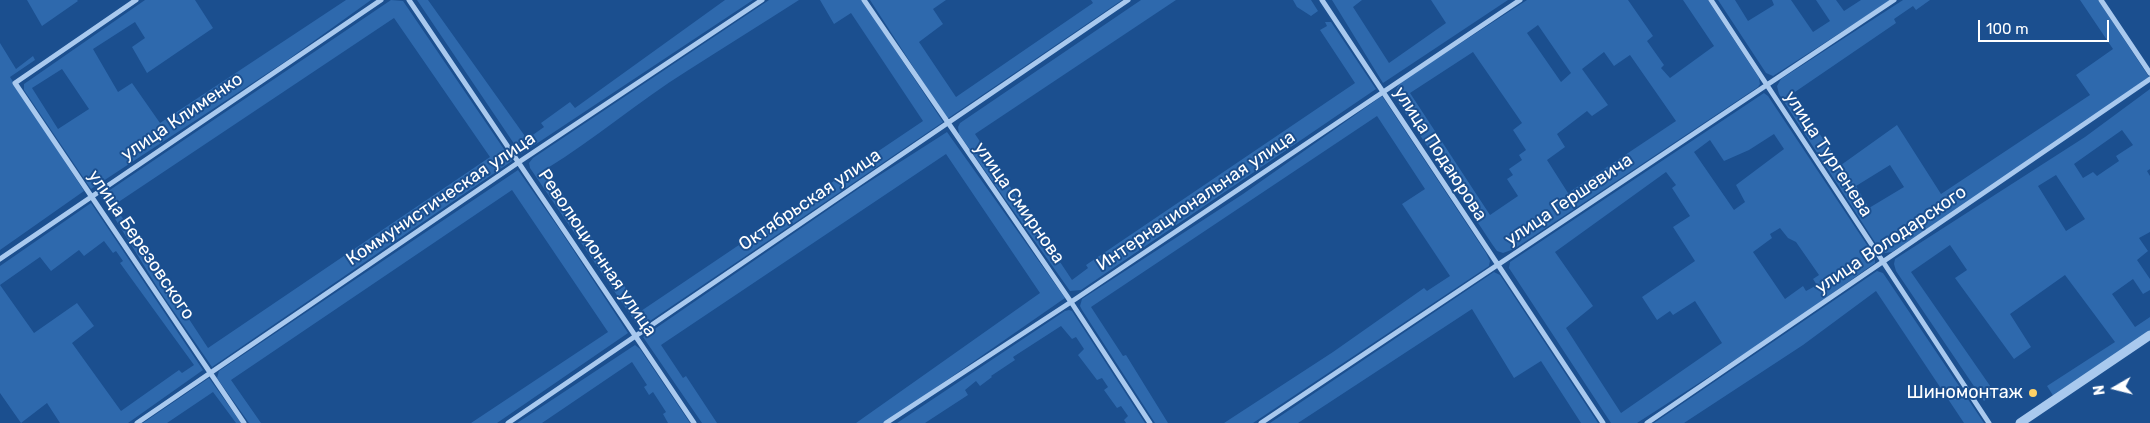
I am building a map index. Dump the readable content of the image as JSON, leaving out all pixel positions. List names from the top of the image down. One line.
{"streets":{"street":["улица Клименко","улица Подаюрова","улица Тургенева","Коммунистическая улица","Октябрьская улица","улица Гершевича","Интернациональная улица","улица Смирнова","улица Володарского","улица Березовского","Революционная улица"]},"crossings":[["улица Клименко","улица Березовского"],["улица Подаюрова","улица Гершевича"],["улица Подаюрова","Интернациональная улица"],["улица Тургенева","улица Гершевича"],["улица Тургенева","улица Володарского"],["Коммунистическая улица","улица Березовского"],["Коммунистическая улица","Революционная улица"],["Октябрьская улица","улица Смирнова"],["Октябрьская улица","Революционная улица"],["Интернациональная улица","улица Смирнова"]],"places":["Шиномонтаж"],"scale_bar":"100 m","north":"left"}
